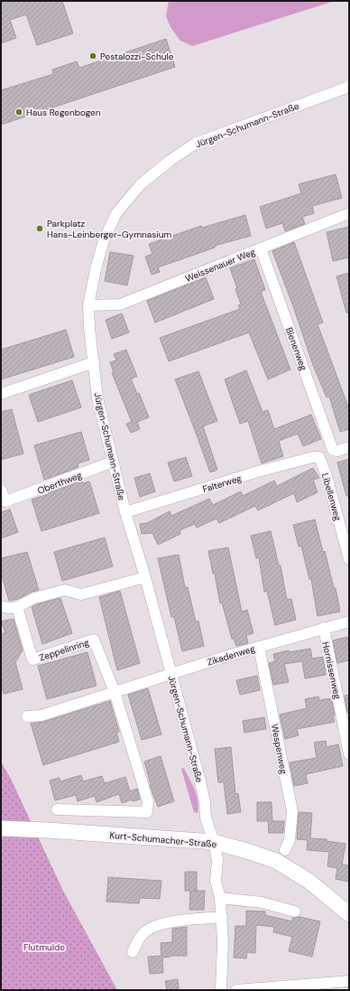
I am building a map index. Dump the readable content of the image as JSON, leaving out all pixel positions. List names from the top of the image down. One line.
{"streets":{"main road":["Kurt-Schumacher-Straße"],"street":["Jürgen-Schumann-Straße","Weissenauer Weg","Bienenweg","Oberthweg","Falterweg","Libellenweg","Zeppelinring","Zikadenweg","Hornissenweg","Wespenweg"]},"crossings":[["Jürgen-Schumann-Straße","Weissenauer Weg"],["Jürgen-Schumann-Straße","Oberthweg"],["Jürgen-Schumann-Straße","Falterweg"],["Jürgen-Schumann-Straße","Zikadenweg"],["Jürgen-Schumann-Straße","Kurt-Schumacher-Straße"],["Weissenauer Weg","Bienenweg"],["Falterweg","Libellenweg"],["Zeppelinring","Zikadenweg"],["Zikadenweg","Hornissenweg"],["Zikadenweg","Wespenweg"]],"parks":["Flutmulde"],"places":["Pestalozzi-Schule","Haus Regenbogen","Parkplatz Hans-Leinberger-Gymnasium"]}
